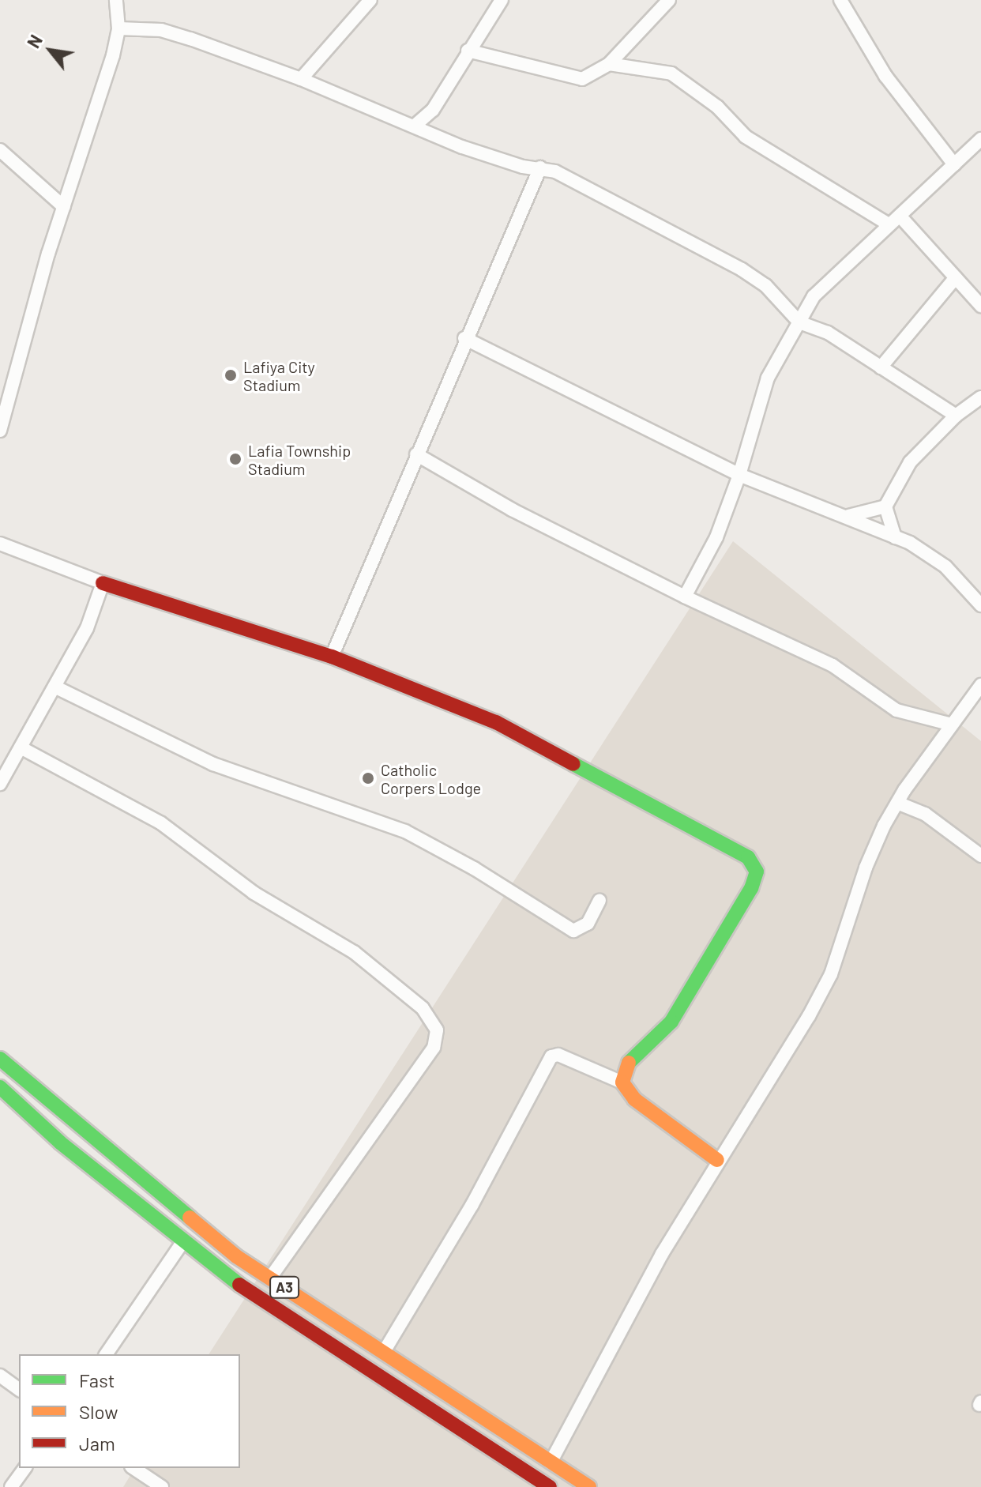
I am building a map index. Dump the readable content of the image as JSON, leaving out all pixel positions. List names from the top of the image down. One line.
{"streets":{"main road":["A3"]},"places":["Lafiya City Stadium","Lafia Township Stadium","Catholic Corpers Lodge"],"legend":["Fast","Slow","Jam"],"north":"top left"}
